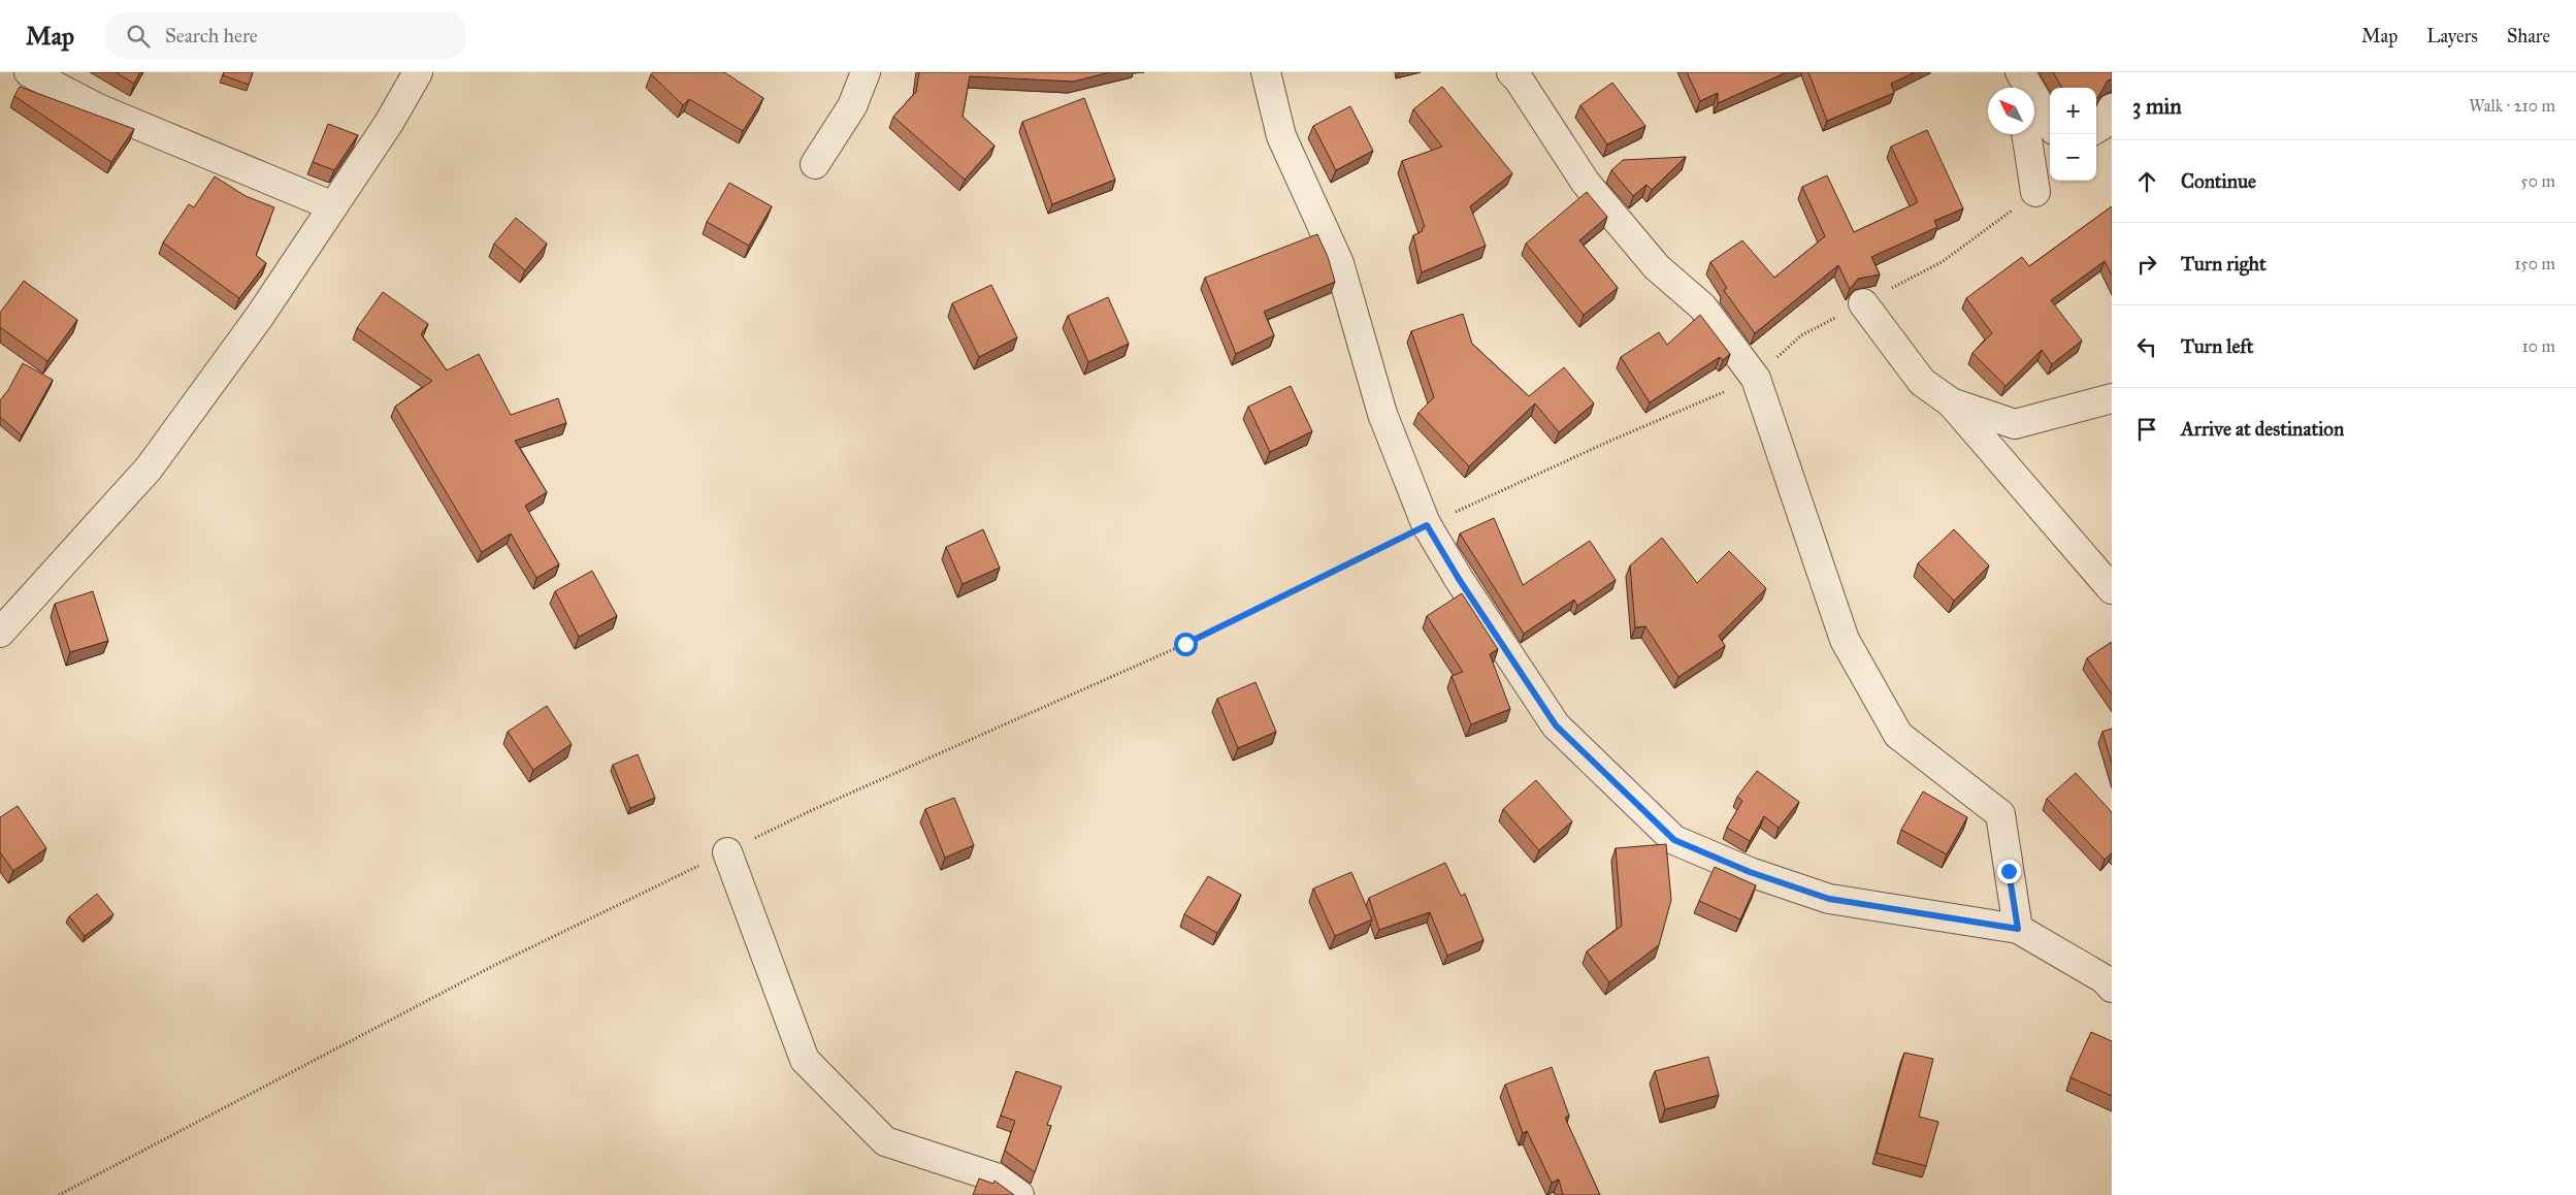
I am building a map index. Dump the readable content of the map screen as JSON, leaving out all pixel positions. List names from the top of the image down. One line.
{"north":"top left","page":{"header":"Map","search":"Search here","nav":["Map","Layers","Share"],"heading":["3 min","Walk · 210 m"],"map_buttons":["+","−"],"list":[["Continue","50 m"],["Turn right","150 m"],["Turn left","10 m"],"Arrive at destination"]}}
